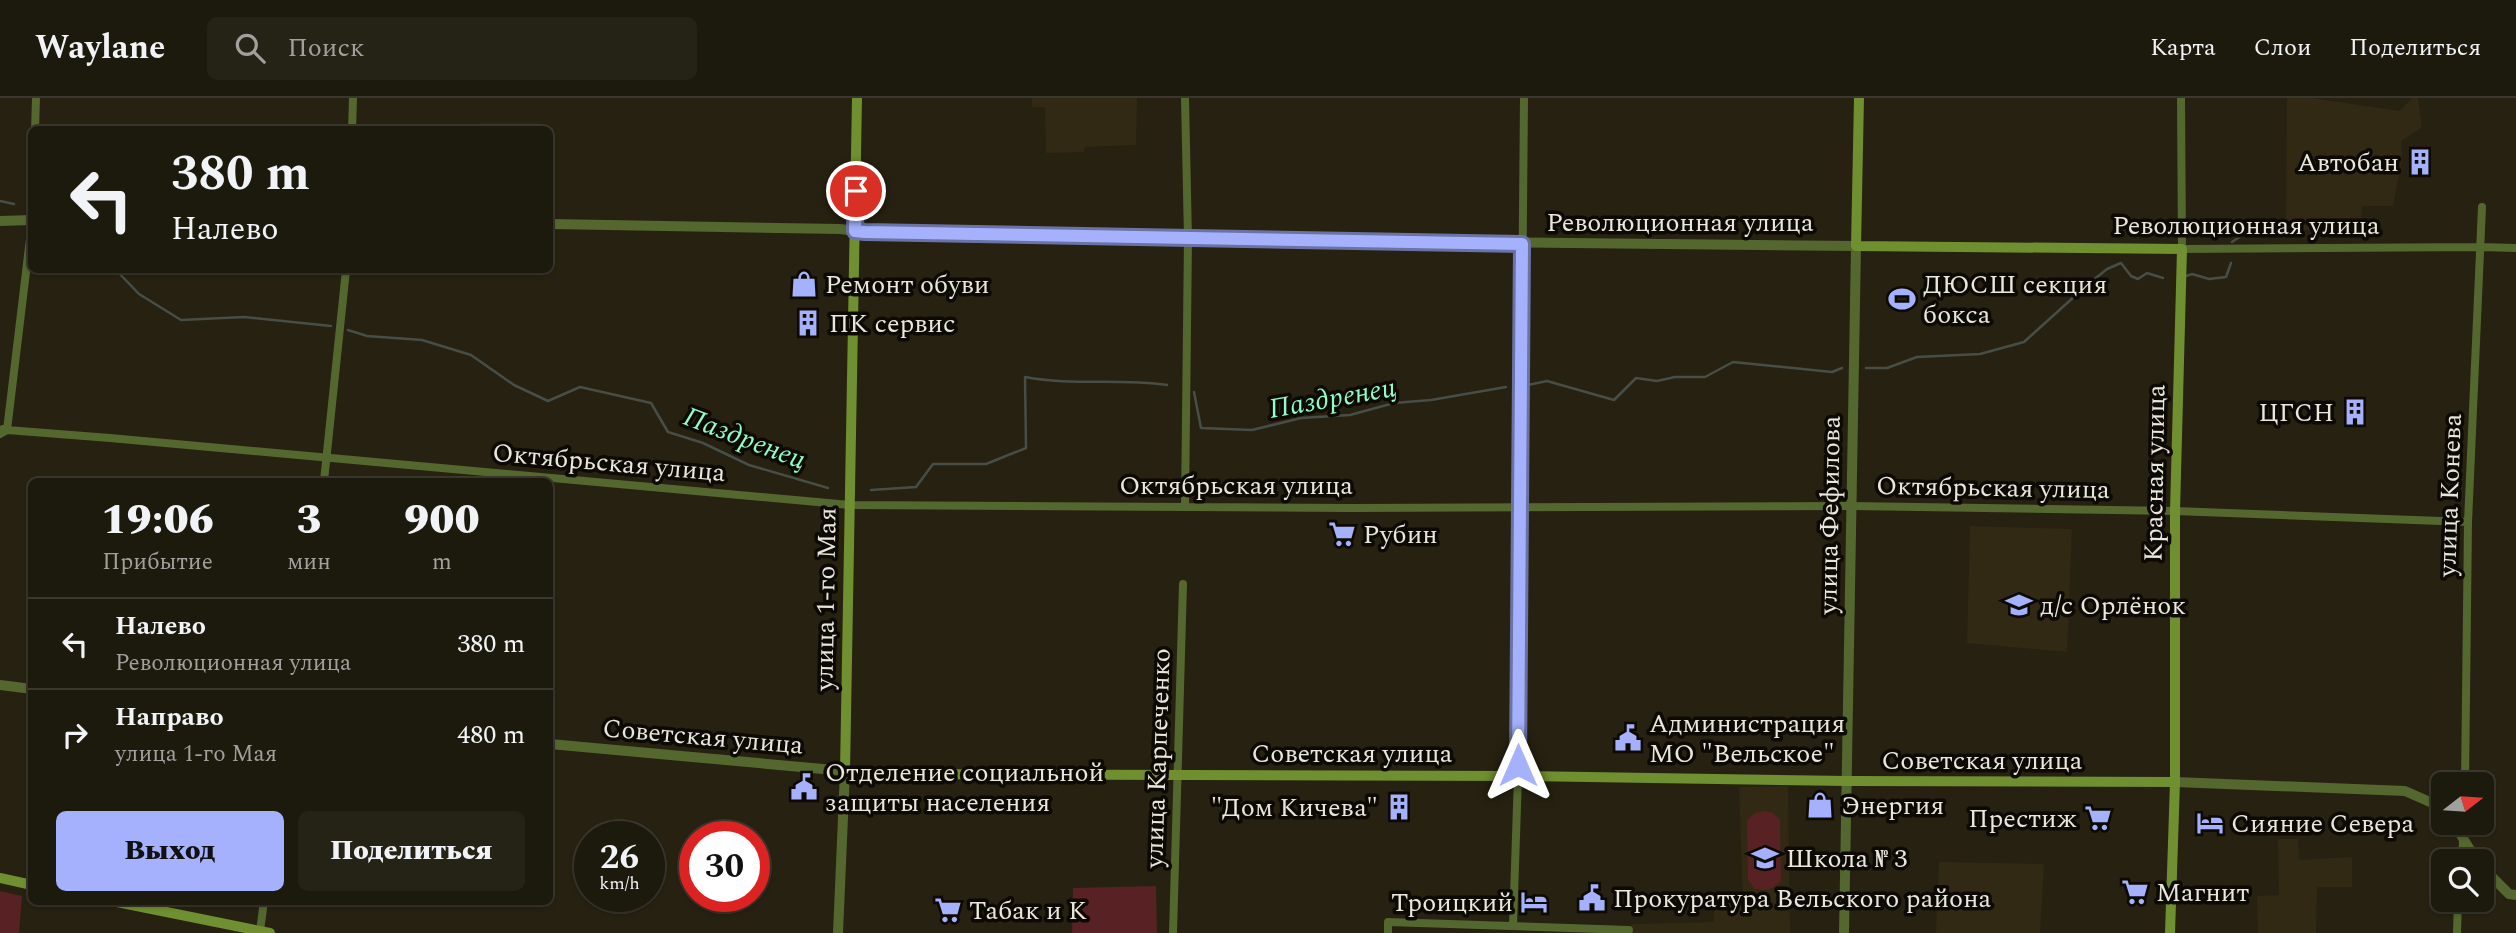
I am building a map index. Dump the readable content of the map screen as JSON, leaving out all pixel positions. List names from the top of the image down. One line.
{"streets":{"main road":["Революционная улица","Красная улица","улица Фефилова","улица 1-го Мая","Советская улица"],"street":["Октябрьская улица","улица Конева","улица Карпеченко"]},"crossings":[["Революционная улица","Красная улица"],["Революционная улица","улица Конева"],["Революционная улица","улица Фефилова"],["Революционная улица","улица 1-го Мая"],["Октябрьская улица","Красная улица"],["Октябрьская улица","улица Конева"],["Октябрьская улица","улица Фефилова"],["Октябрьская улица","улица 1-го Мая"],["Красная улица","Советская улица"],["улица Фефилова","Советская улица"],["улица 1-го Мая","Советская улица"],["Советская улица","улица Карпеченко"]],"water":["Паздренец"],"places":{"building":["Автобан","ПК сервис","ЦГСН","\"Дом Кичева\""],"shop":["Ремонт обуви","Энергия"],"sports":["ДЮСШ секция бокса"],"supermarket":["Рубин","Престиж","Магнит","Табак и К"],"school or university":["д/с Орлёнок","Школа № 3"],"public building":["Администрация МО \"Вельское\"","Отделение социальной защиты населения","Прокуратура Вельского района"],"hotel":["Сияние Севера","Троицкий"]},"north":"right","page":{"header":"Waylane","search":"Поиск","nav":["Карта","Слои","Поделиться"],"turn":["380 m","Налево"],"eta":["19:06","Прибытие","3","мин","900","m"],"list":[{"name":"Налево","note":"Революционная улица","value":"380 m"},{"name":"Направо","note":"улица 1-го Мая","value":"480 m"}],"buttons":["Выход","Поделиться"],"speed":"26 km/h","limit":"30"}}
